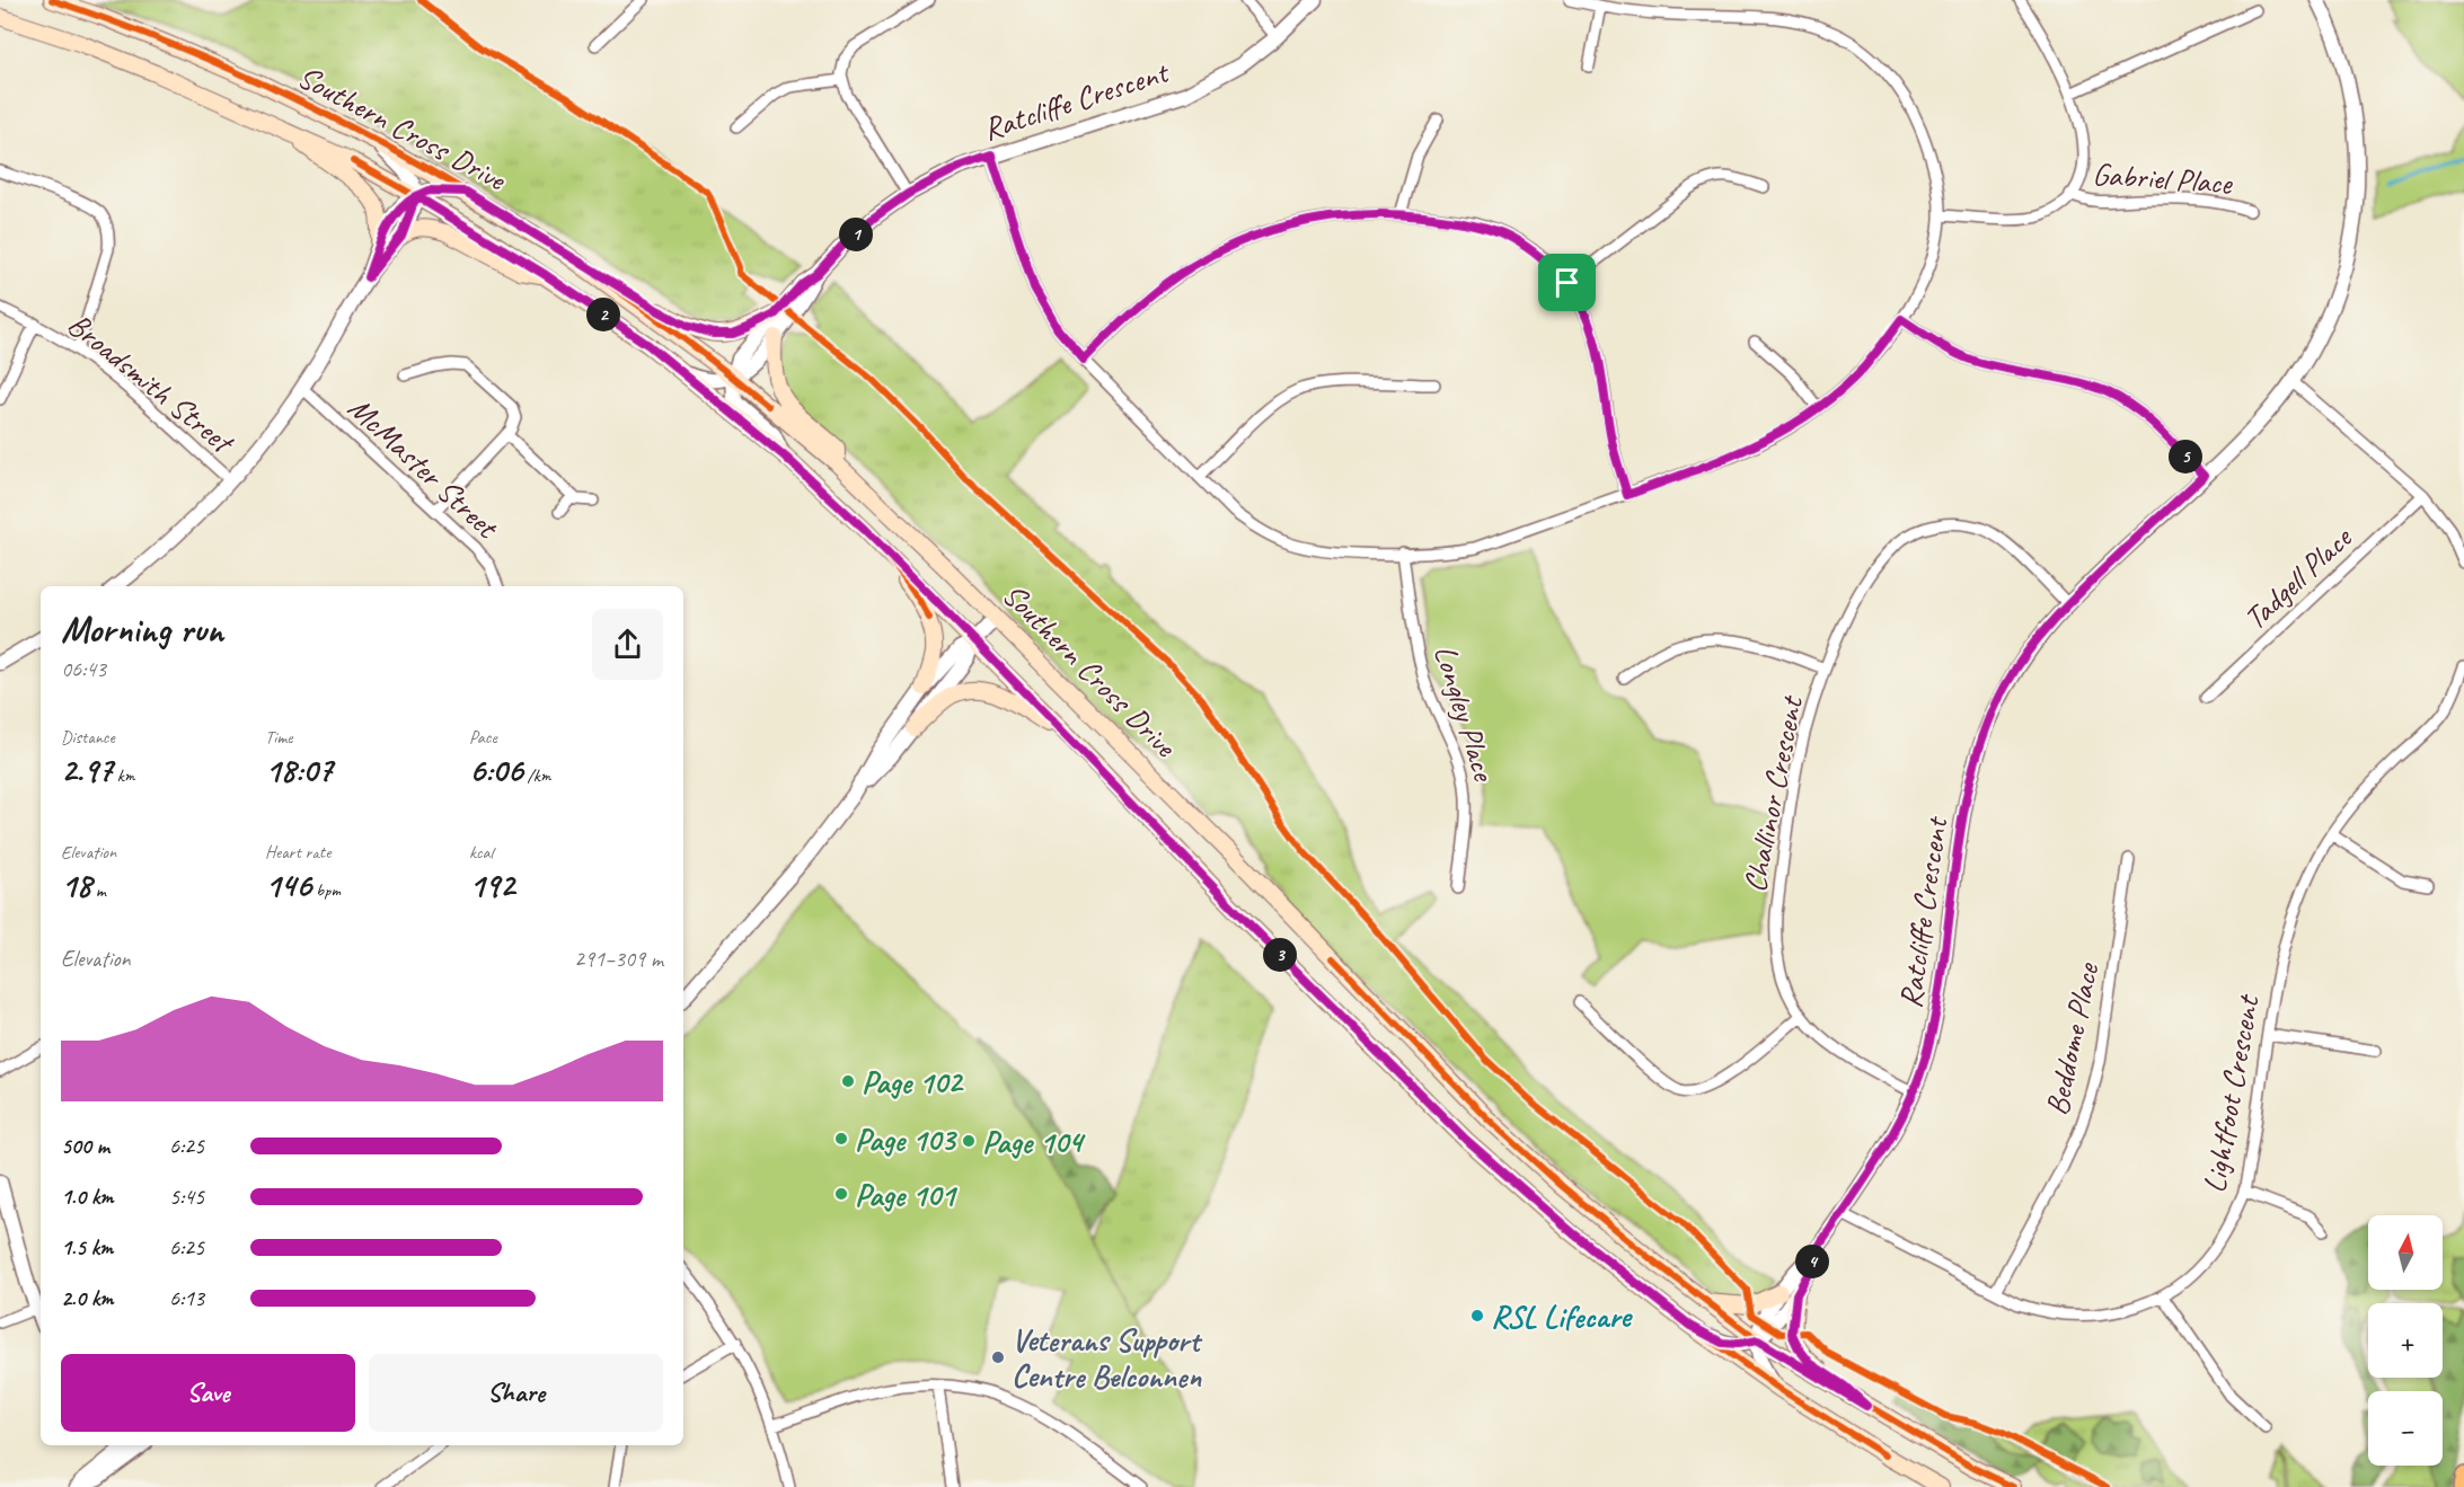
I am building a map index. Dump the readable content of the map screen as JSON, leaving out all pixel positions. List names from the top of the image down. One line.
{"streets":{"main road":["Southern Cross Drive"],"street":["Ratcliffe Crescent","Gabriel Place","Broadsmith Street","McMaster Street","Tadgell Place","Longley Place","Challinor Crescent","Beddome Place","Lightfoot Crescent"]},"crossings":[["Ratcliffe Crescent","Southern Cross Drive"],["Ratcliffe Crescent","Challinor Crescent"],["Ratcliffe Crescent","Lightfoot Crescent"],["Beddome Place","Lightfoot Crescent"]],"places":["Page 102","Page 103","Page 104","Page 101","RSL Lifecare","Veterans Support Centre Belconnen"],"north":"top","page":{"pins":["1","2","5","3","4"],"heading":["Morning run","06:43"],"stats":[["Distance","2.97 km"],["Time","18:07"],["Pace","6:06 /km"],["Elevation","18 m"],["Heart rate","146 bpm"],["kcal","192"]],"chart":["Elevation","291–309 m"],"list":[{"name":"500 m","note":"6:25"},{"name":"1.0 km","note":"5:45"},{"name":"1.5 km","note":"6:25"},{"name":"2.0 km","note":"6:13"}],"map_buttons":["+","−"],"buttons":["Save","Share"]}}
